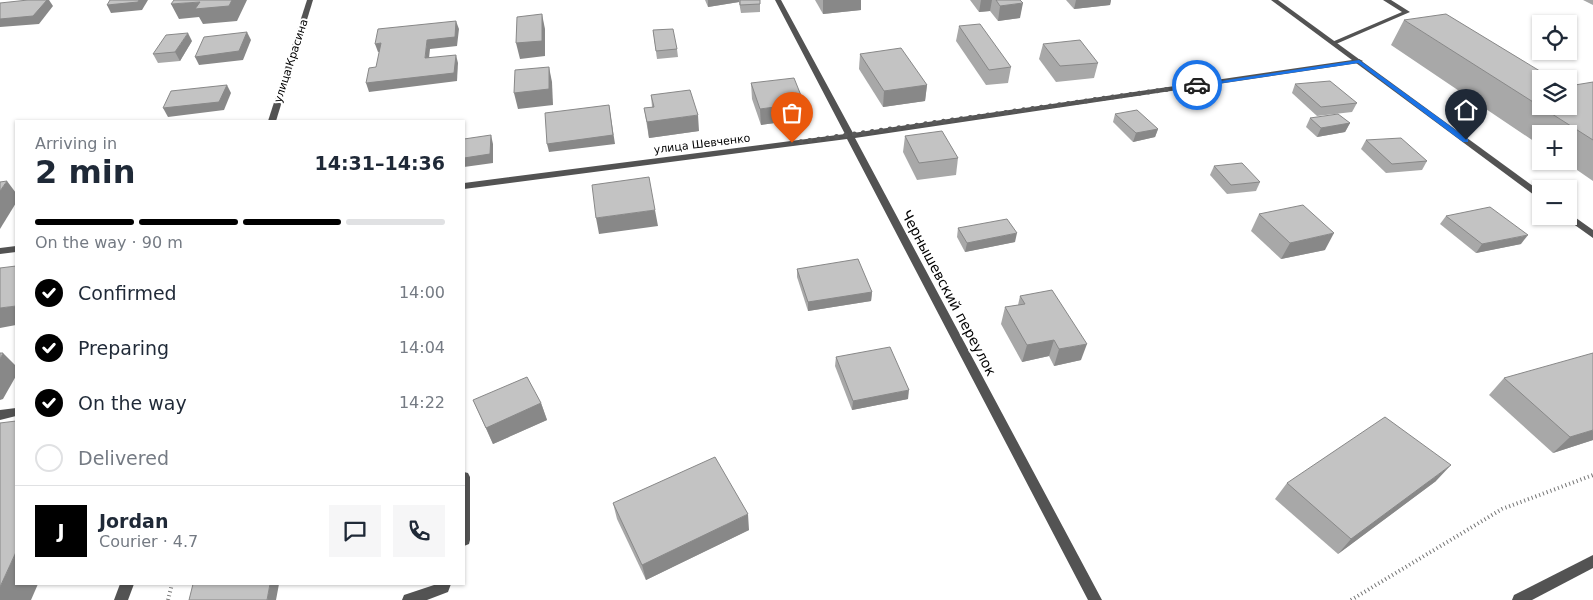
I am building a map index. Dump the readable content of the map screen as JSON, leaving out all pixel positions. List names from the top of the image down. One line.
{"streets":{"street":["улица Красина","улица Шевченко","Чернышевский переулок"]},"crossings":[["улица Шевченко","Чернышевский переулок"]],"page":{"map_buttons":["+","−"],"heading":["2 min","Arriving in","14:31–14:36"],"panel":["Jordan","Courier · 4.7"],"bar":"On the way · 90 m","list":[["Confirmed","14:00"],["Preparing","14:04"],["On the way","14:22"],"Delivered"],"round":"J"}}
